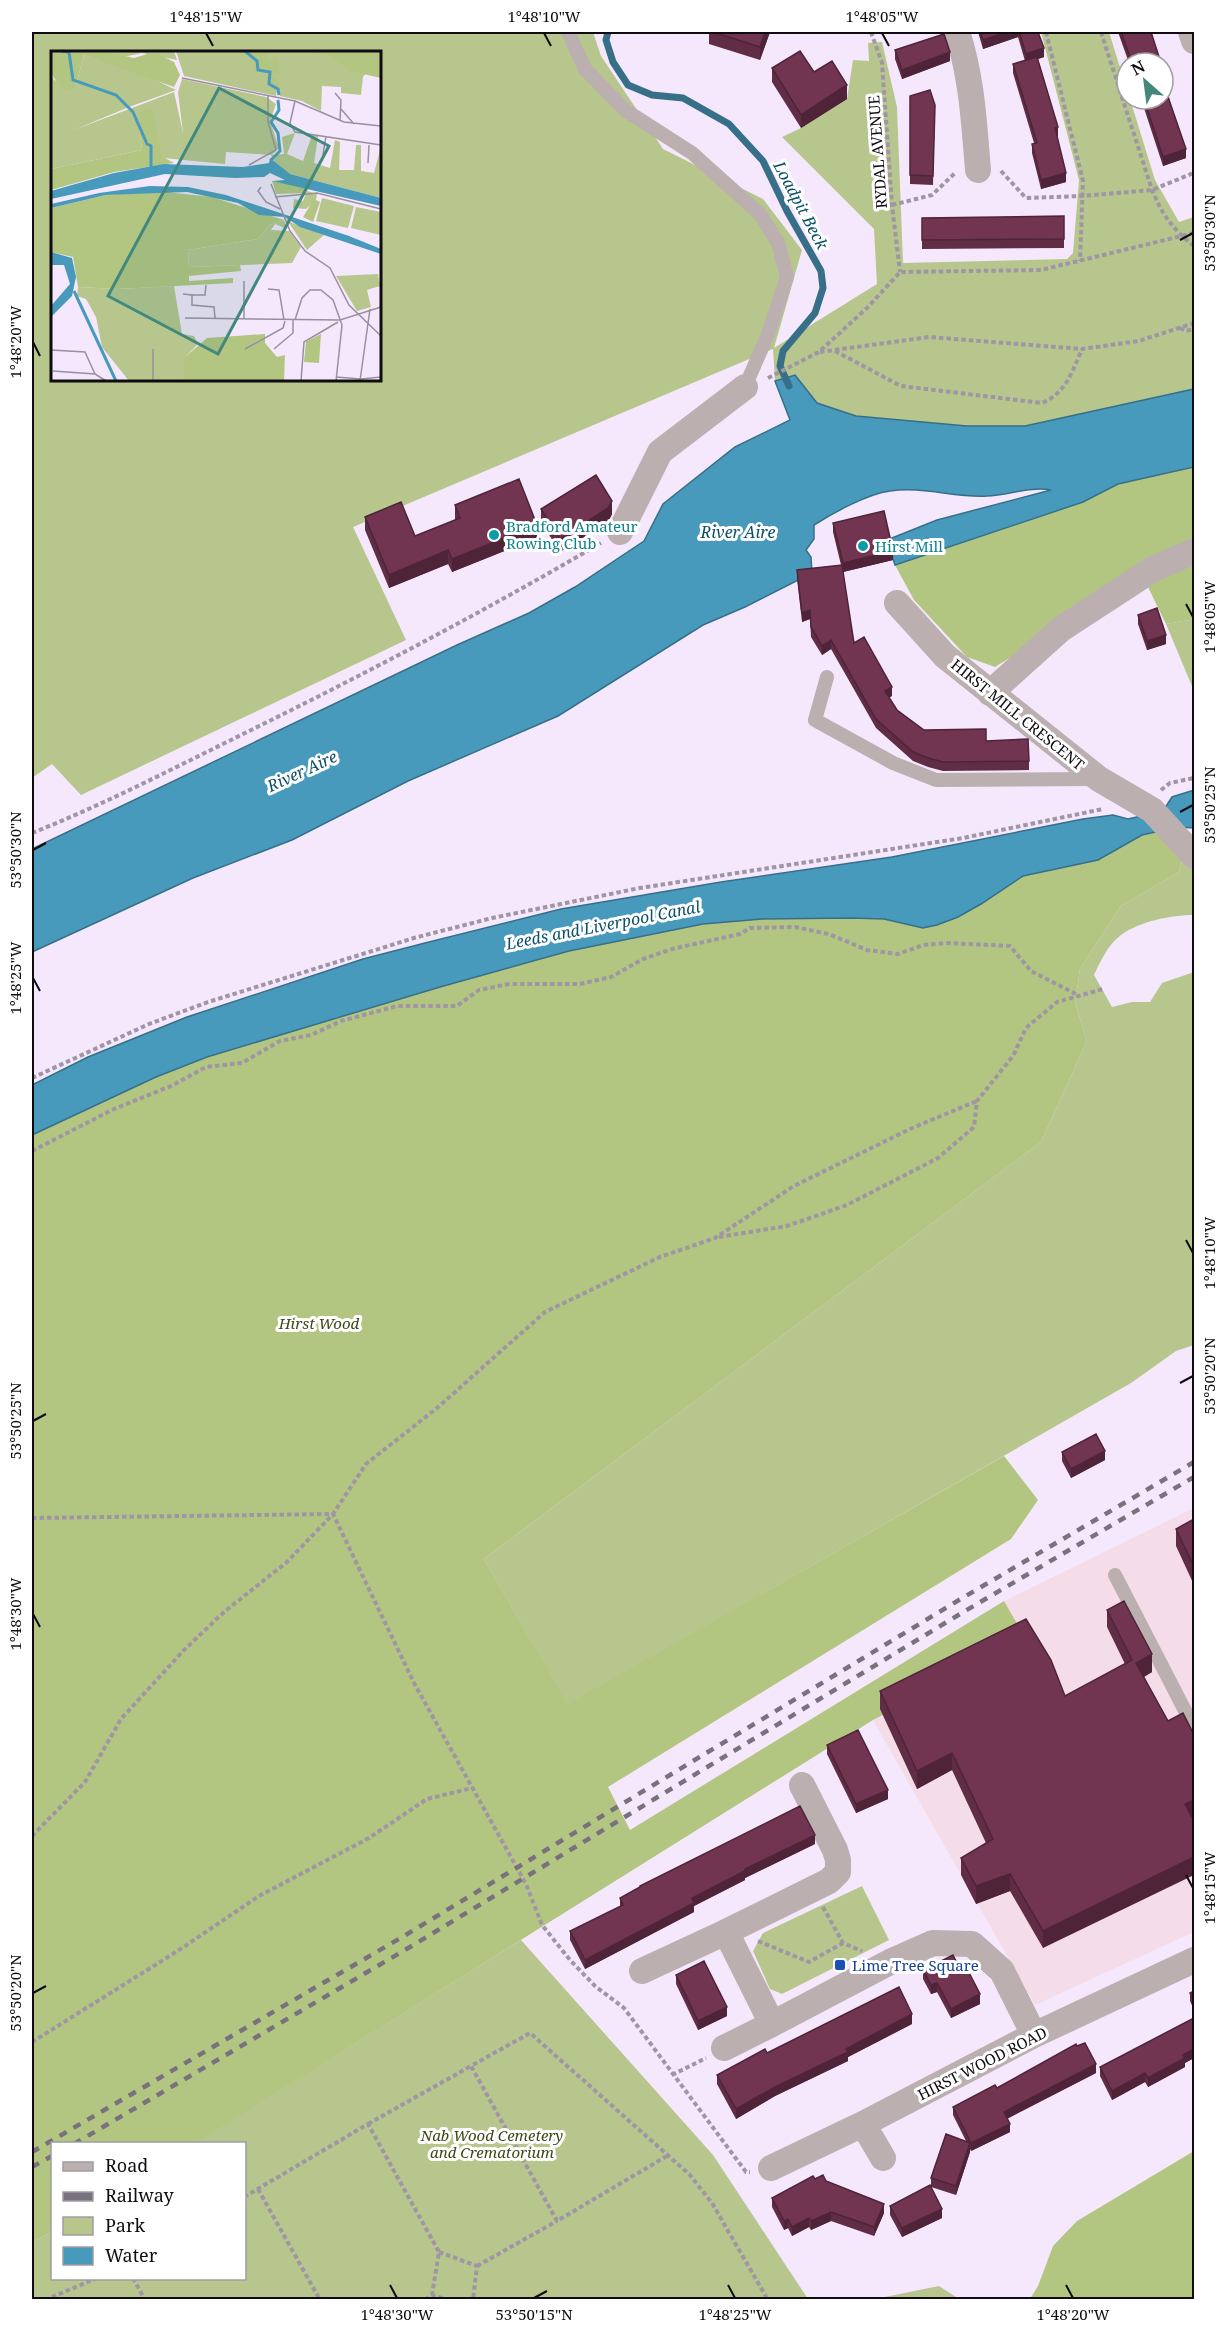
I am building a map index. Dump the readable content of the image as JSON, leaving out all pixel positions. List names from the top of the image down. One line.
{"streets":{"street":["HIRST MILL CRESCENT","HIRST WOOD ROAD"],"path":["RYDAL AVENUE"]},"water":["Loadpit Beck","River Aire","Leeds and Liverpool Canal"],"parks":["Hirst Wood","Nab Wood Cemetery and Crematorium"],"places":{"other":["Bradford Amateur Rowing Club","Hirst Mill"],"transit":["Lime Tree Square"]},"legend":["Road","Railway","Park","Water"],"north":"top left","coordinates":["1°48'15\"W","1°48'10\"W","1°48'05\"W","53°50'30\"N","1°48'20\"W","53°50'25\"N","1°48'25\"W","53°50'20\"N","1°48'30\"W","53°50'15\"N"]}
